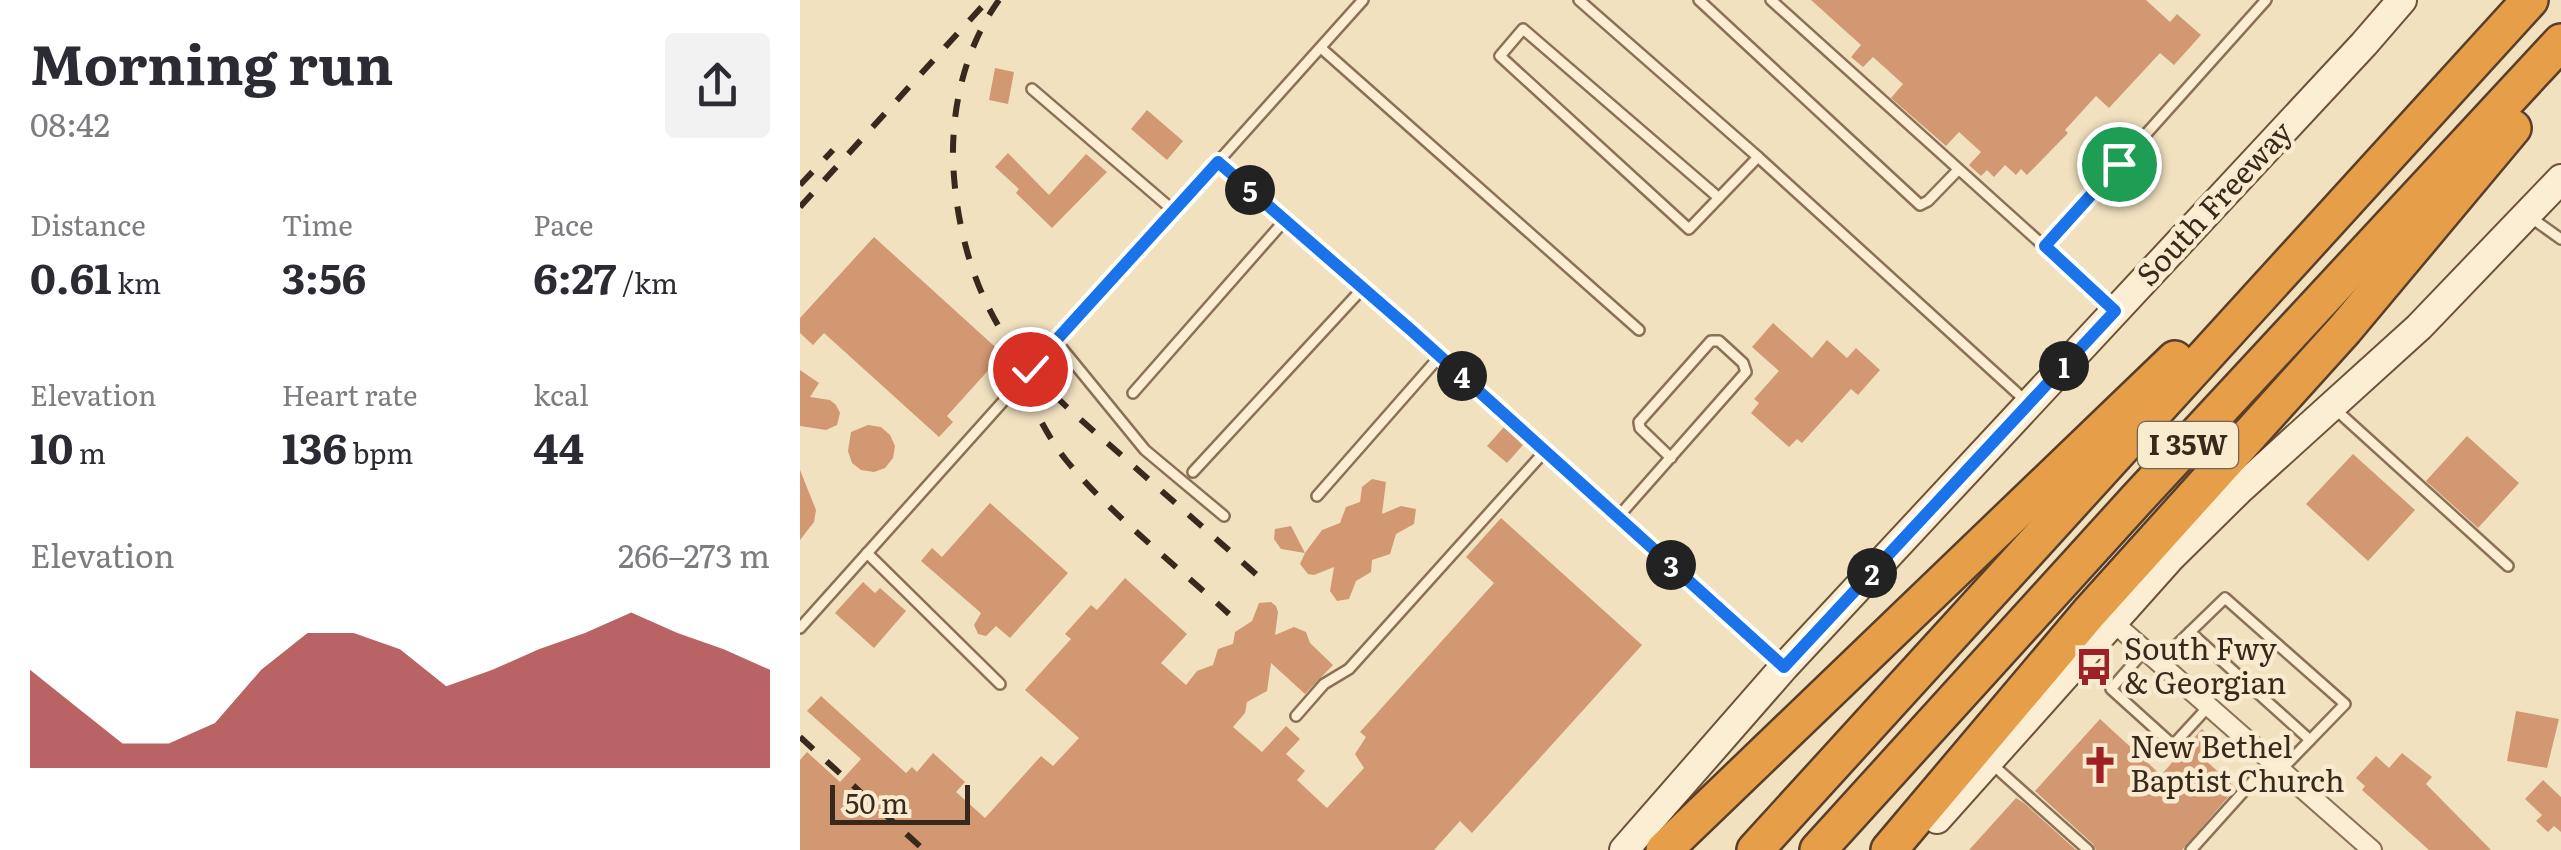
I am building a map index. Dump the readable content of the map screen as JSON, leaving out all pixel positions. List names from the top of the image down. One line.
{"streets":{"highway":["I 35W"],"main road":["South Freeway"]},"places":{"bus stop":["South Fwy & Georgian"],"church":["New Bethel Baptist Church"]},"scale_bar":"50 m","page":{"heading":["Morning run","08:42"],"pins":["5","1","4","3","2"],"stats":[["Distance","0.61 km"],["Time","3:56"],["Pace","6:27 /km"],["Elevation","10 m"],["Heart rate","136 bpm"],["kcal","44"]],"chart":["Elevation","266–273 m"],"scale":"50 m"}}
